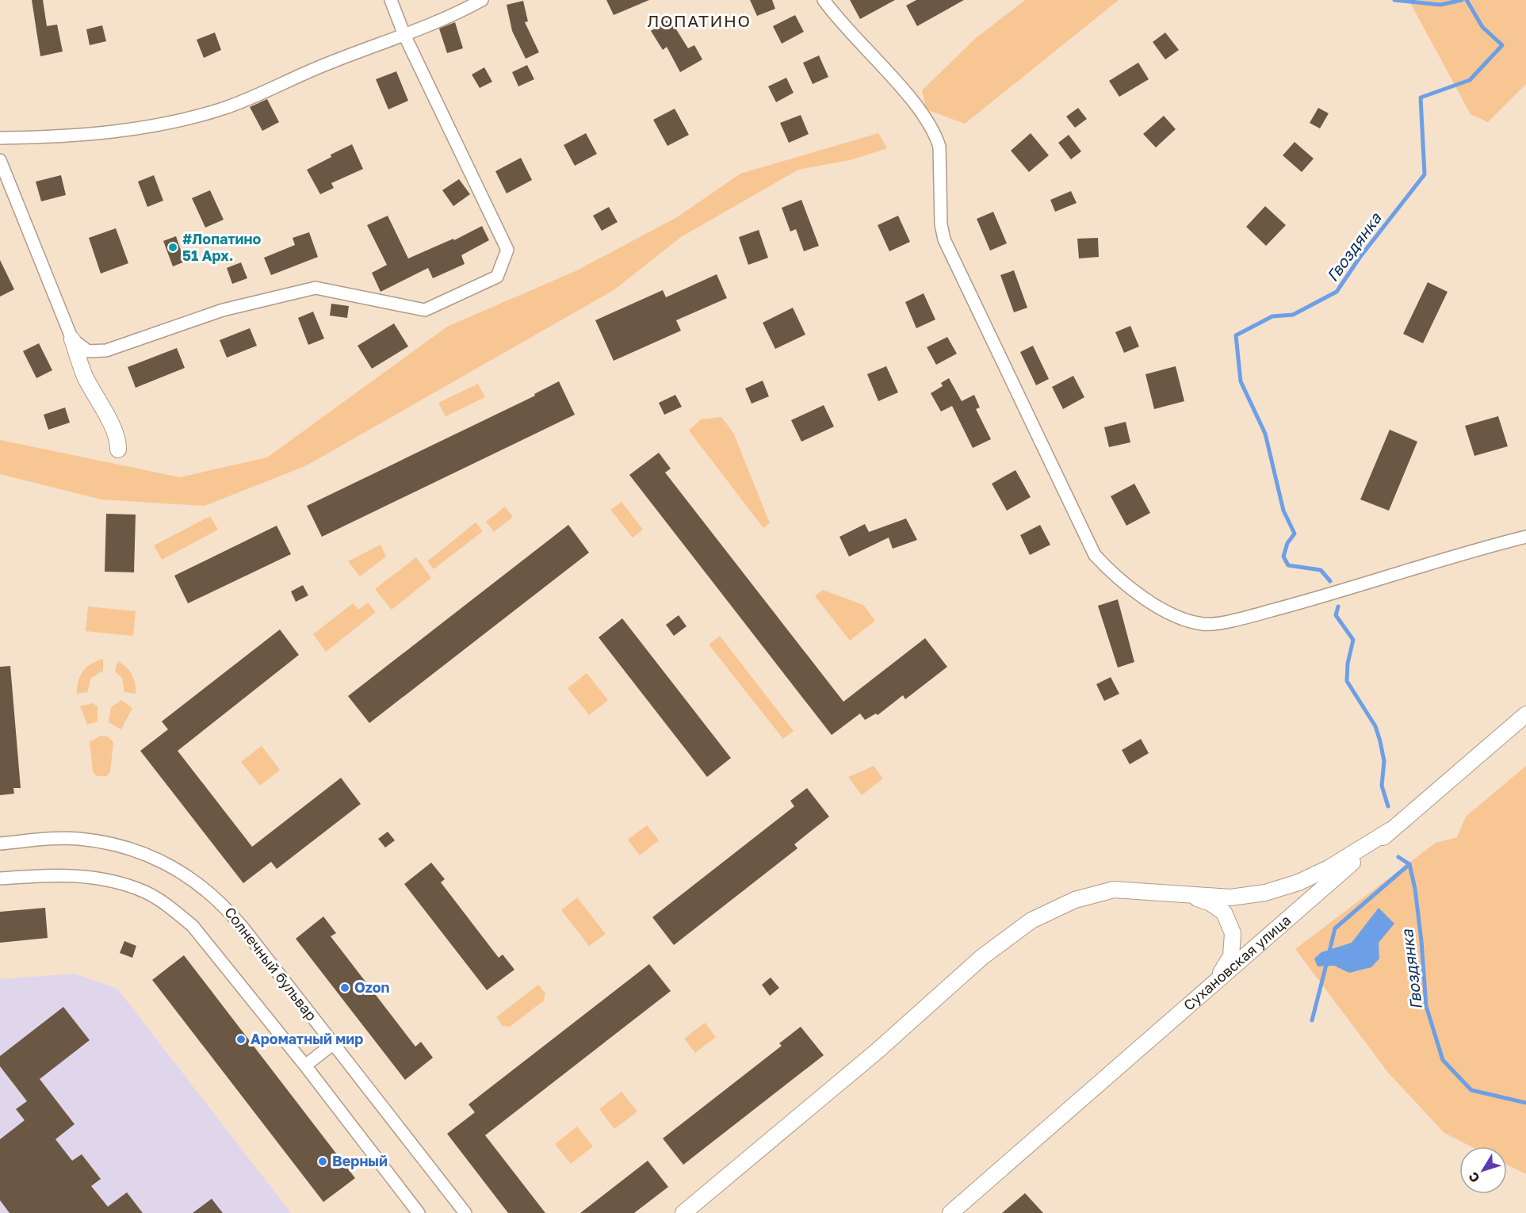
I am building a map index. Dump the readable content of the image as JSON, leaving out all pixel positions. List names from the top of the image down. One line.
{"streets":{"street":["Сухановская улица","Солнечный бульвар"]},"districts":["ЛОПАТИНО"],"water":["Гвоздянка"],"places":["#Лопатино 51 Арх.","Ozon","Ароматный мир","Верный"],"north":"bottom left"}
